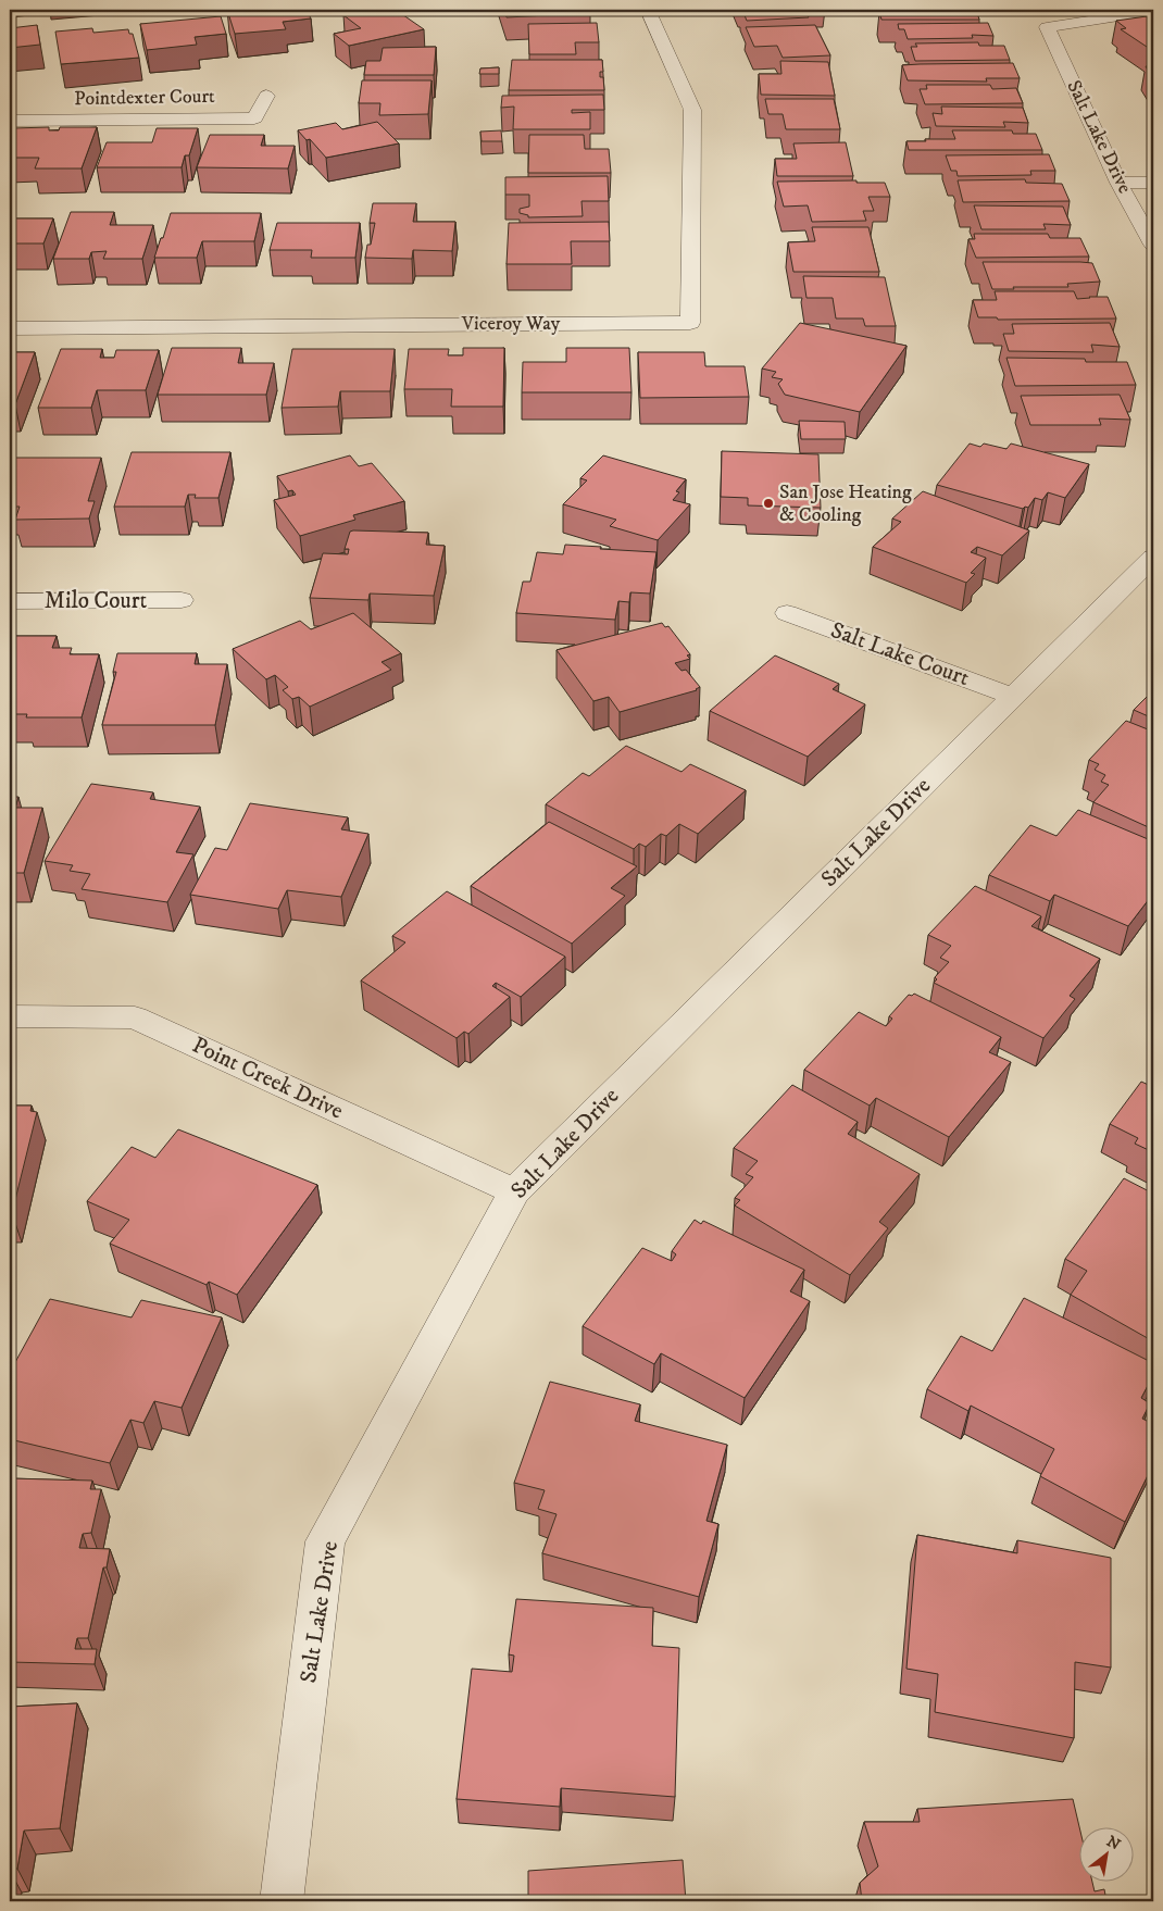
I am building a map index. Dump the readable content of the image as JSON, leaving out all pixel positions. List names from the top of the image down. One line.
{"streets":{"street":["Pointdexter Court","Salt Lake Drive","Viceroy Way","Milo Court","Salt Lake Court","Point Creek Drive"]},"crossings":[["Salt Lake Drive","Salt Lake Court"],["Salt Lake Drive","Point Creek Drive"]],"places":["San Jose Heating & Cooling"],"north":"top right"}
